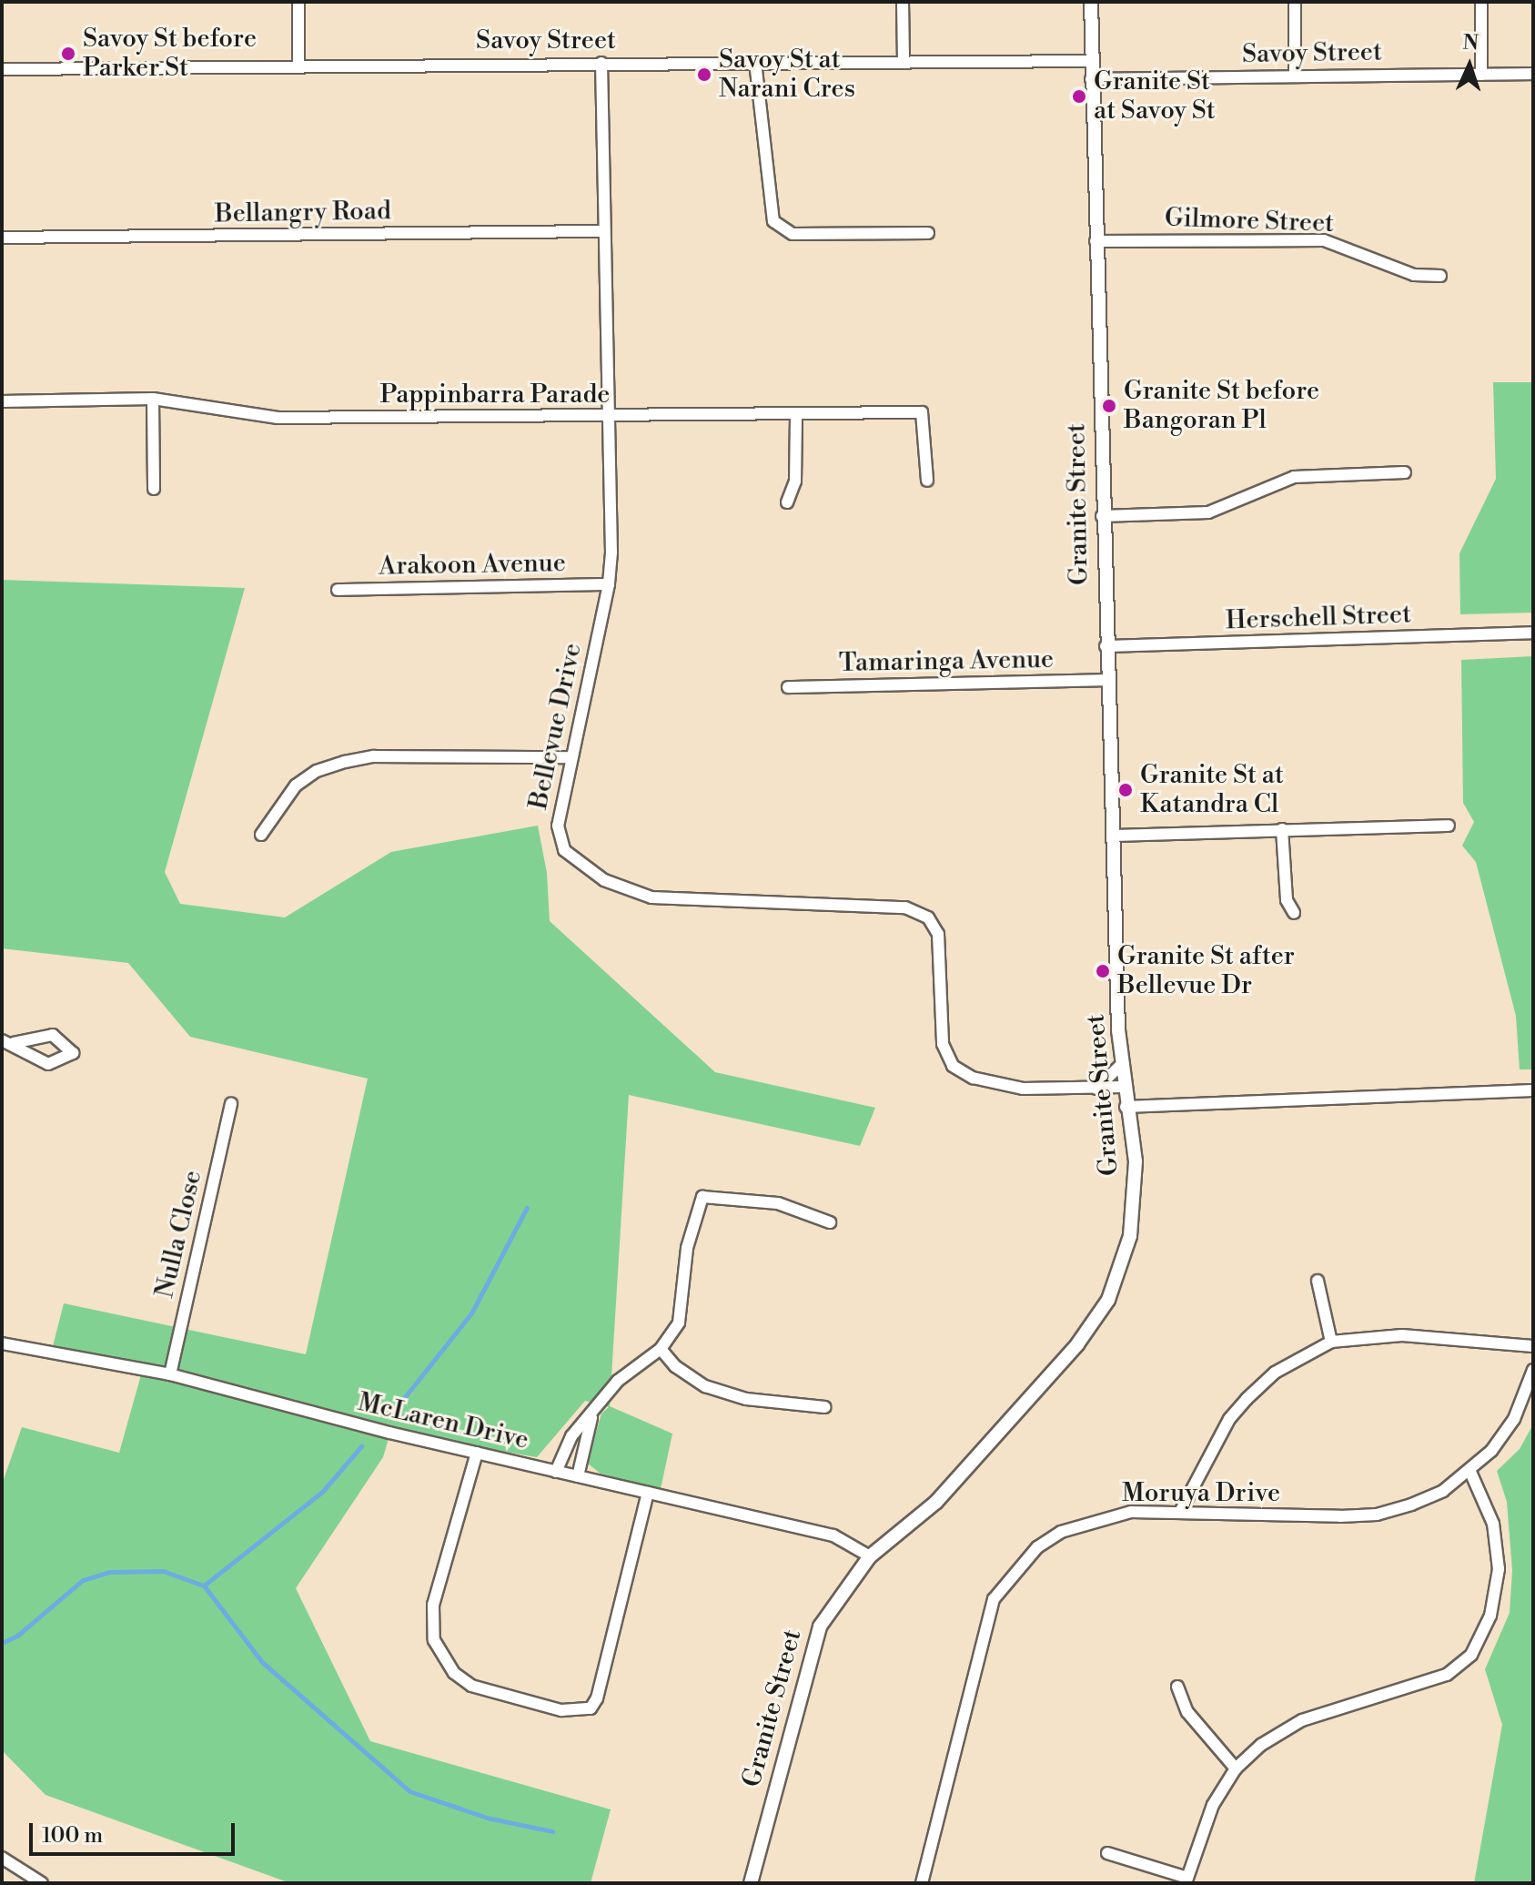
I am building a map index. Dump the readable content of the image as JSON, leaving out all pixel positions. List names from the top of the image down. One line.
{"streets":{"street":["Savoy Street","Bellangry Road","Gilmore Street","Pappinbarra Parade","Granite Street","Arakoon Avenue","Herschell Street","Tamaringa Avenue","Bellevue Drive","Nulla Close","McLaren Drive","Moruya Drive"]},"crossings":[["Savoy Street","Granite Street"],["Savoy Street","Bellevue Drive"],["Bellangry Road","Bellevue Drive"],["Gilmore Street","Granite Street"],["Pappinbarra Parade","Bellevue Drive"],["Granite Street","Herschell Street"],["Granite Street","Tamaringa Avenue"],["Granite Street","Bellevue Drive"],["Granite Street","McLaren Drive"],["Arakoon Avenue","Bellevue Drive"],["Nulla Close","McLaren Drive"]],"places":["Savoy St before Parker St","Savoy St at Narani Cres","Granite St at Savoy St","Granite St before Bangoran Pl","Granite St at Katandra Cl","Granite St after Bellevue Dr"],"scale_bar":"100 m","north":"top"}
